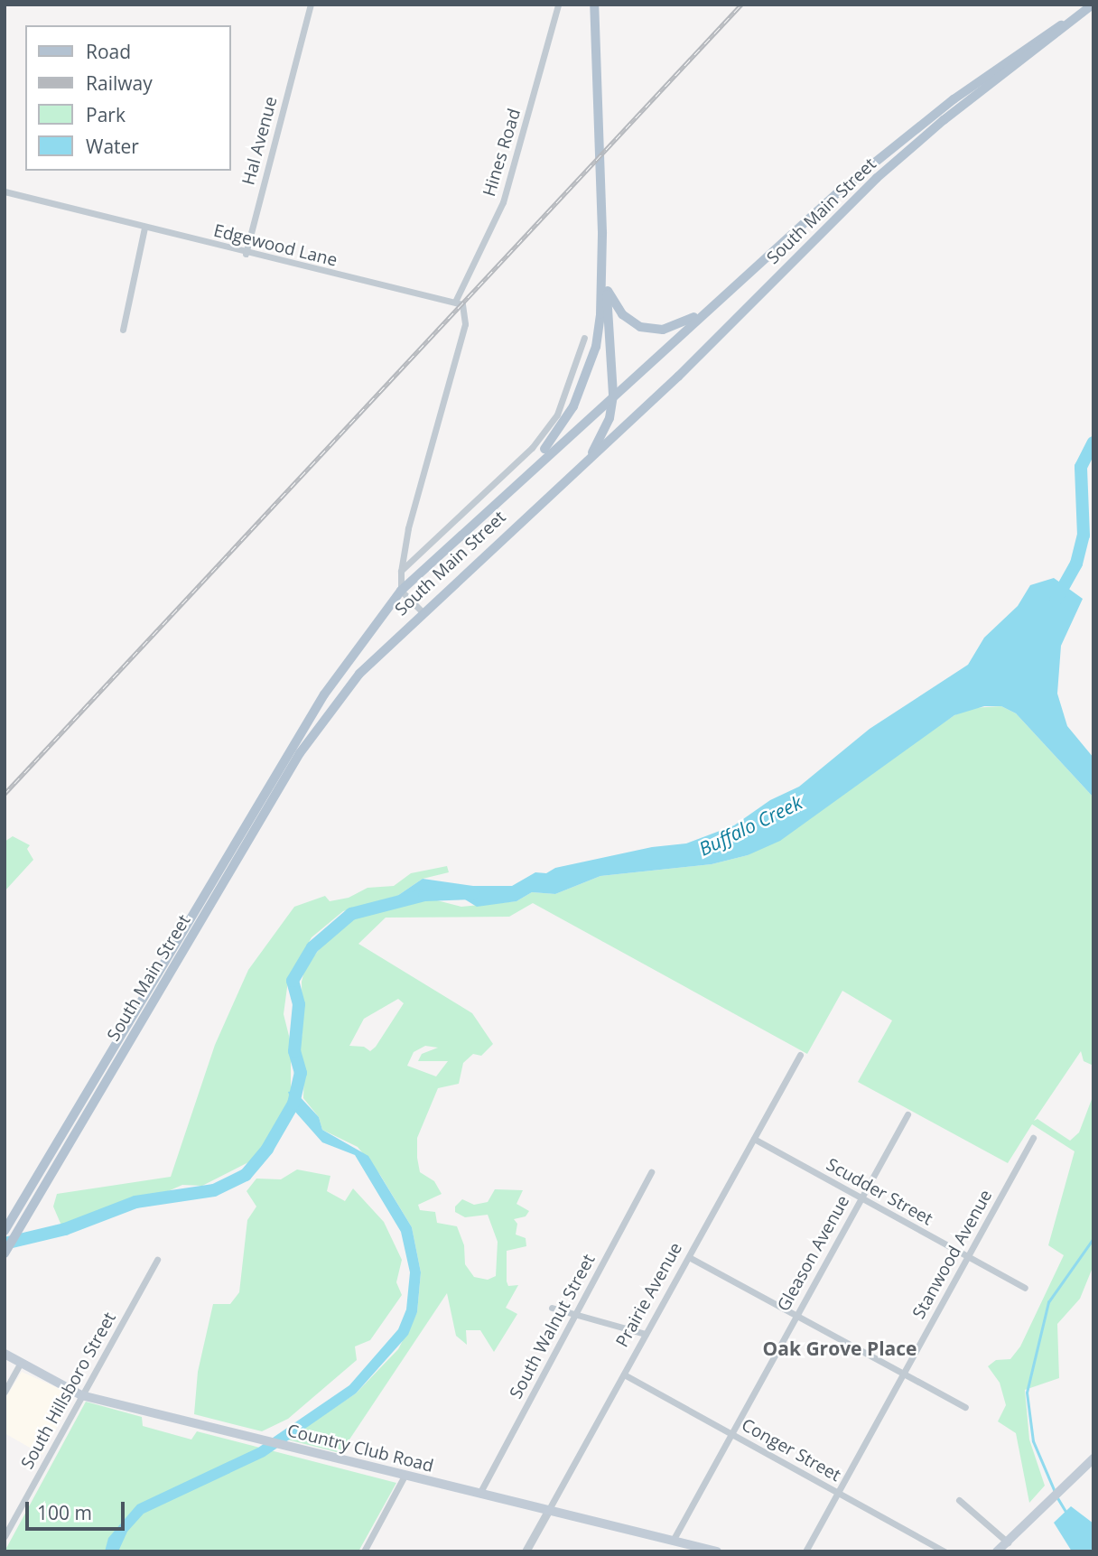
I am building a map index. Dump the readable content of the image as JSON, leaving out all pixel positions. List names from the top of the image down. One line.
{"streets":{"main road":["South Main Street","Country Club Road"],"street":["Hal Avenue","Hines Road","Edgewood Lane","Scudder Street","Gleason Avenue","Stanwood Avenue","Prairie Avenue","South Walnut Street","South Hillsboro Street","Conger Street"]},"crossings":[["Hal Avenue","Edgewood Lane"],["Hines Road","Edgewood Lane"],["Scudder Street","Gleason Avenue"],["Scudder Street","Stanwood Avenue"],["Scudder Street","Prairie Avenue"],["Gleason Avenue","Country Club Road"],["Gleason Avenue","Conger Street"],["Stanwood Avenue","Conger Street"],["Prairie Avenue","Country Club Road"],["Prairie Avenue","Conger Street"],["South Walnut Street","Country Club Road"],["South Hillsboro Street","Country Club Road"]],"districts":["Oak Grove Place"],"water":["Buffalo Creek"],"legend":["Road","Railway","Park","Water"],"scale_bar":"100 m"}
